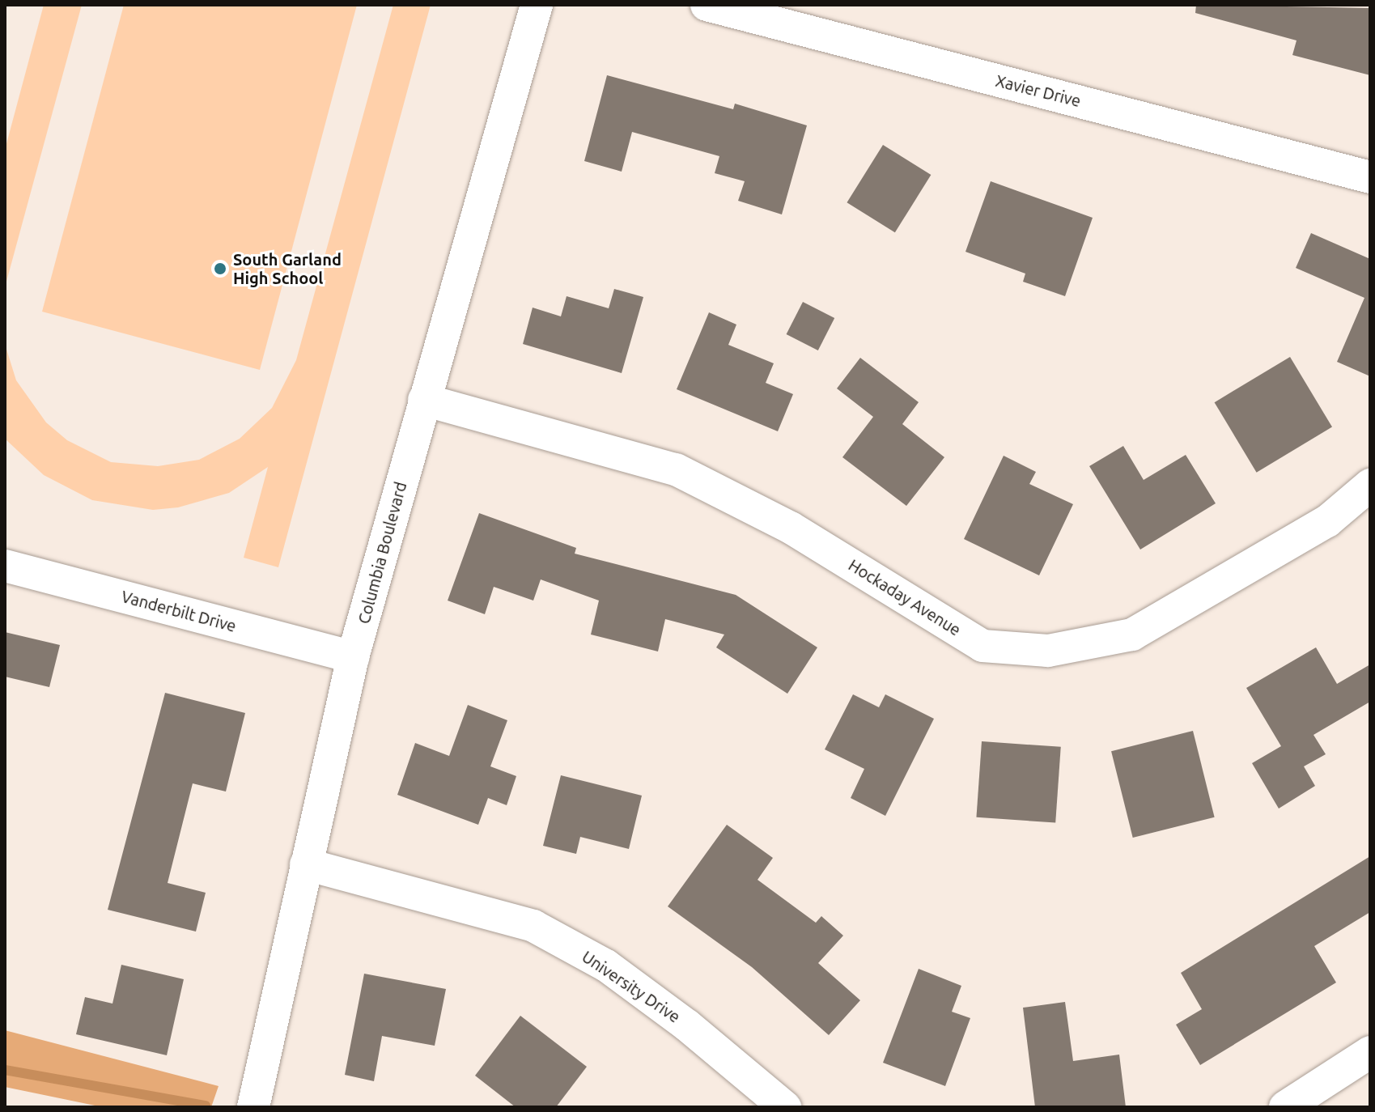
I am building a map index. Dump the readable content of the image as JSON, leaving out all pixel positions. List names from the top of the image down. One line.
{"streets":{"street":["Xavier Drive","Columbia Boulevard","Hockaday Avenue","Vanderbilt Drive","University Drive"]},"crossings":[["Columbia Boulevard","Hockaday Avenue"],["Columbia Boulevard","Vanderbilt Drive"],["Columbia Boulevard","University Drive"]],"places":["South Garland High School"]}
